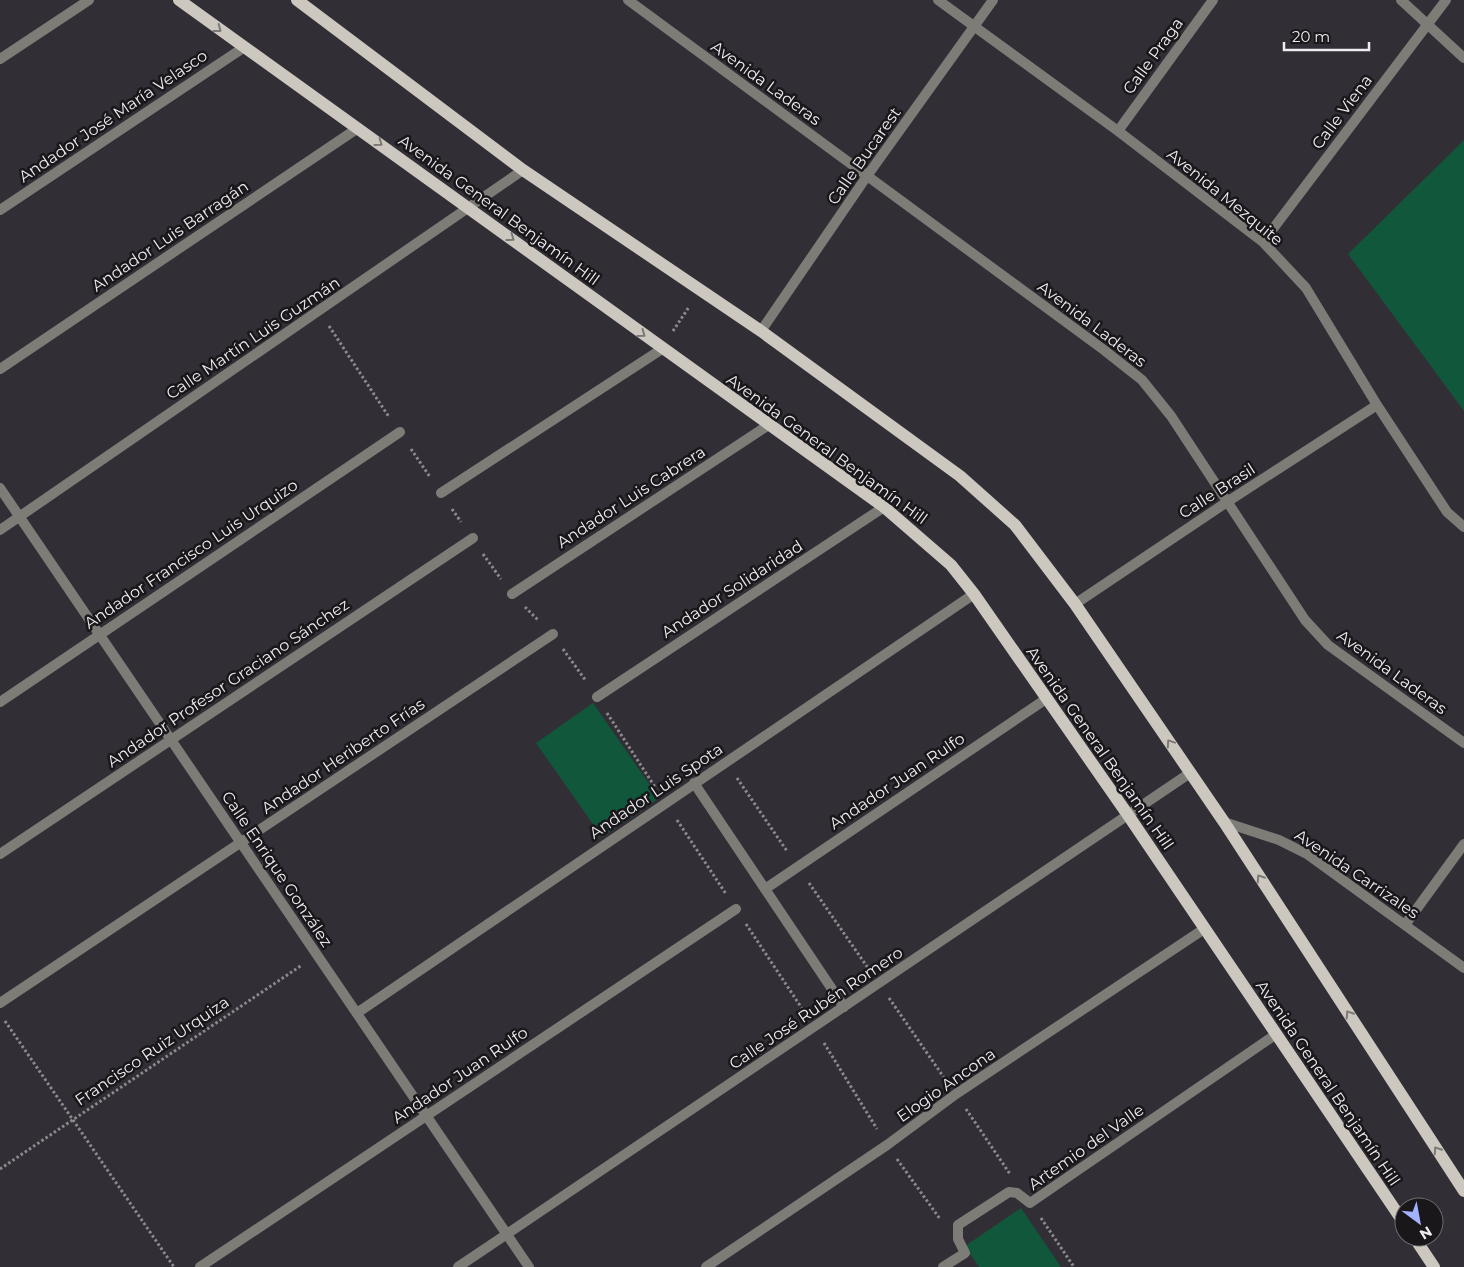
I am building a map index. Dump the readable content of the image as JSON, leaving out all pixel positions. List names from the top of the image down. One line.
{"streets":{"main road":["Avenida General Benjamín Hill"],"street":["Calle Praga","Avenida Laderas","Calle Viena","Andador José María Velasco","Calle Bucarest","Avenida Mezquite","Andador Luis Barragán","Calle Martín Luis Guzmán","Calle Brasil","Andador Luis Cabrera","Andador Francisco Luis Urquizo","Andador Solidaridad","Andador Profesor Graciano Sánchez","Andador Heriberto Frías","Andador Juan Rulfo","Andador Luis Spota","Calle Enrique González","Avenida Carrizales","Calle José Rubén Romero","Elogio Ancona","Artemio del Valle"],"path":["Francisco Ruiz Urquiza"]},"crossings":[["Calle Praga","Avenida Mezquite"],["Avenida Laderas","Calle Bucarest"],["Avenida Laderas","Calle Brasil"],["Calle Viena","Avenida Mezquite"],["Andador José María Velasco","Avenida General Benjamín Hill"],["Calle Bucarest","Avenida Mezquite"],["Avenida Mezquite","Calle Brasil"],["Avenida General Benjamín Hill","Andador Luis Barragán"],["Avenida General Benjamín Hill","Calle Martín Luis Guzmán"],["Avenida General Benjamín Hill","Andador Luis Cabrera"],["Avenida General Benjamín Hill","Andador Solidaridad"],["Avenida General Benjamín Hill","Andador Juan Rulfo"],["Avenida General Benjamín Hill","Andador Luis Spota"],["Avenida General Benjamín Hill","Calle José Rubén Romero"],["Avenida General Benjamín Hill","Elogio Ancona"],["Avenida General Benjamín Hill","Artemio del Valle"],["Calle Martín Luis Guzmán","Calle Enrique González"],["Andador Francisco Luis Urquizo","Calle Enrique González"],["Andador Profesor Graciano Sánchez","Calle Enrique González"],["Andador Heriberto Frías","Calle Enrique González"],["Andador Juan Rulfo","Calle Enrique González"],["Andador Luis Spota","Calle Enrique González"],["Calle Enrique González","Calle José Rubén Romero"],["Calle Enrique González","Francisco Ruiz Urquiza"]],"scale_bar":"20 m","north":"bottom right"}
